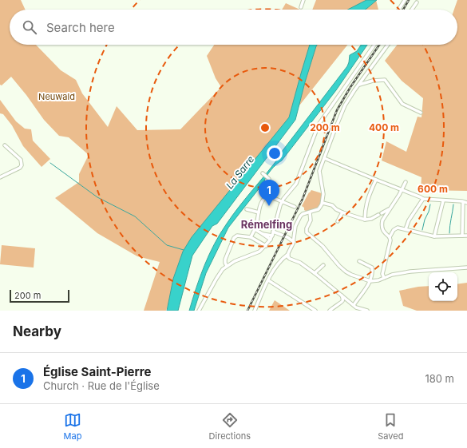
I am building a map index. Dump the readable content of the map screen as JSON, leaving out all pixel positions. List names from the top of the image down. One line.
{"districts":["Rémelfing"],"water":["La Sarre"],"parks":["Neuwald"],"scale_bar":"200 m","page":{"search":"Search here","pins":"1","scale":"200 m","heading":"Nearby","list":[{"mark":"1","name":"Église Saint-Pierre","note":"Church · Rue de l'Église","value":"180 m"}],"nav":["Map","Directions","Saved"]},"rings":["200 m","400 m","600 m"]}
